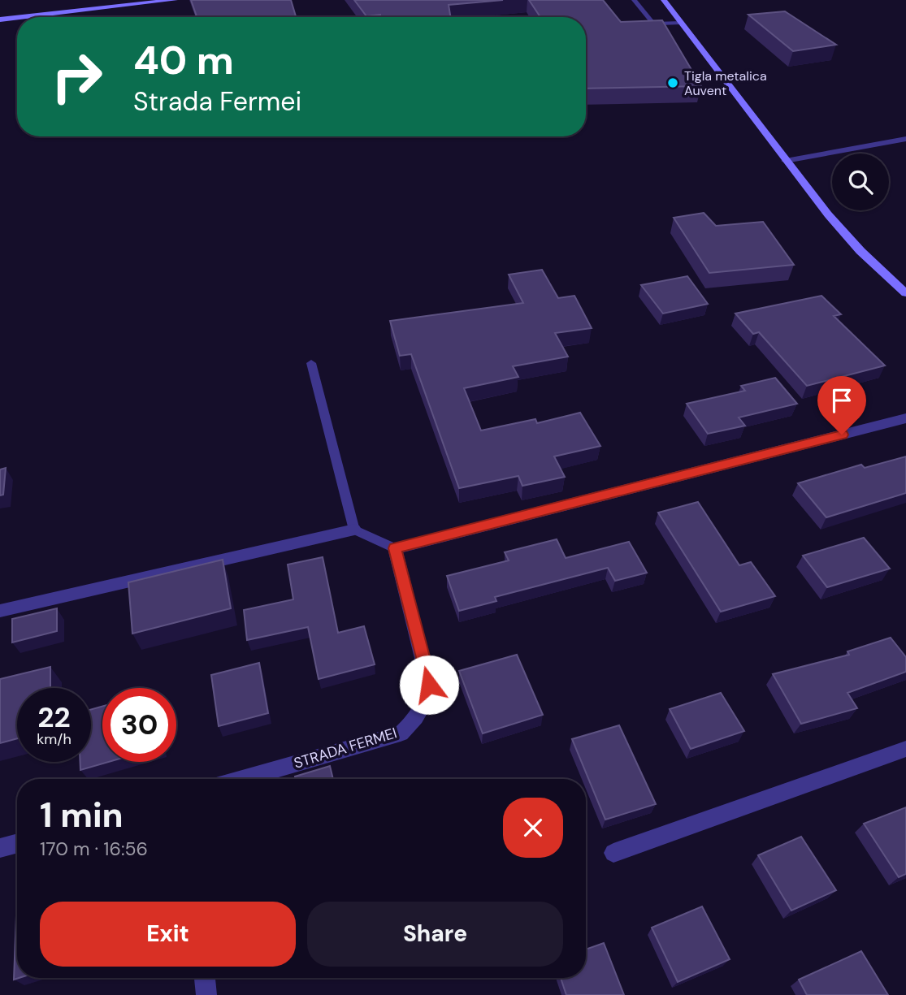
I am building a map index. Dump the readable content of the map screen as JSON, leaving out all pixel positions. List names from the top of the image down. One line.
{"streets":{"street":["STRADA FERMEI"]},"places":["Tigla metalica Auvent"],"page":{"turn":["40 m","Strada Fermei"],"speed":"22 km/h","limit":"30","heading":["1 min","170 m · 16:56"],"buttons":["Exit","Share"]}}
